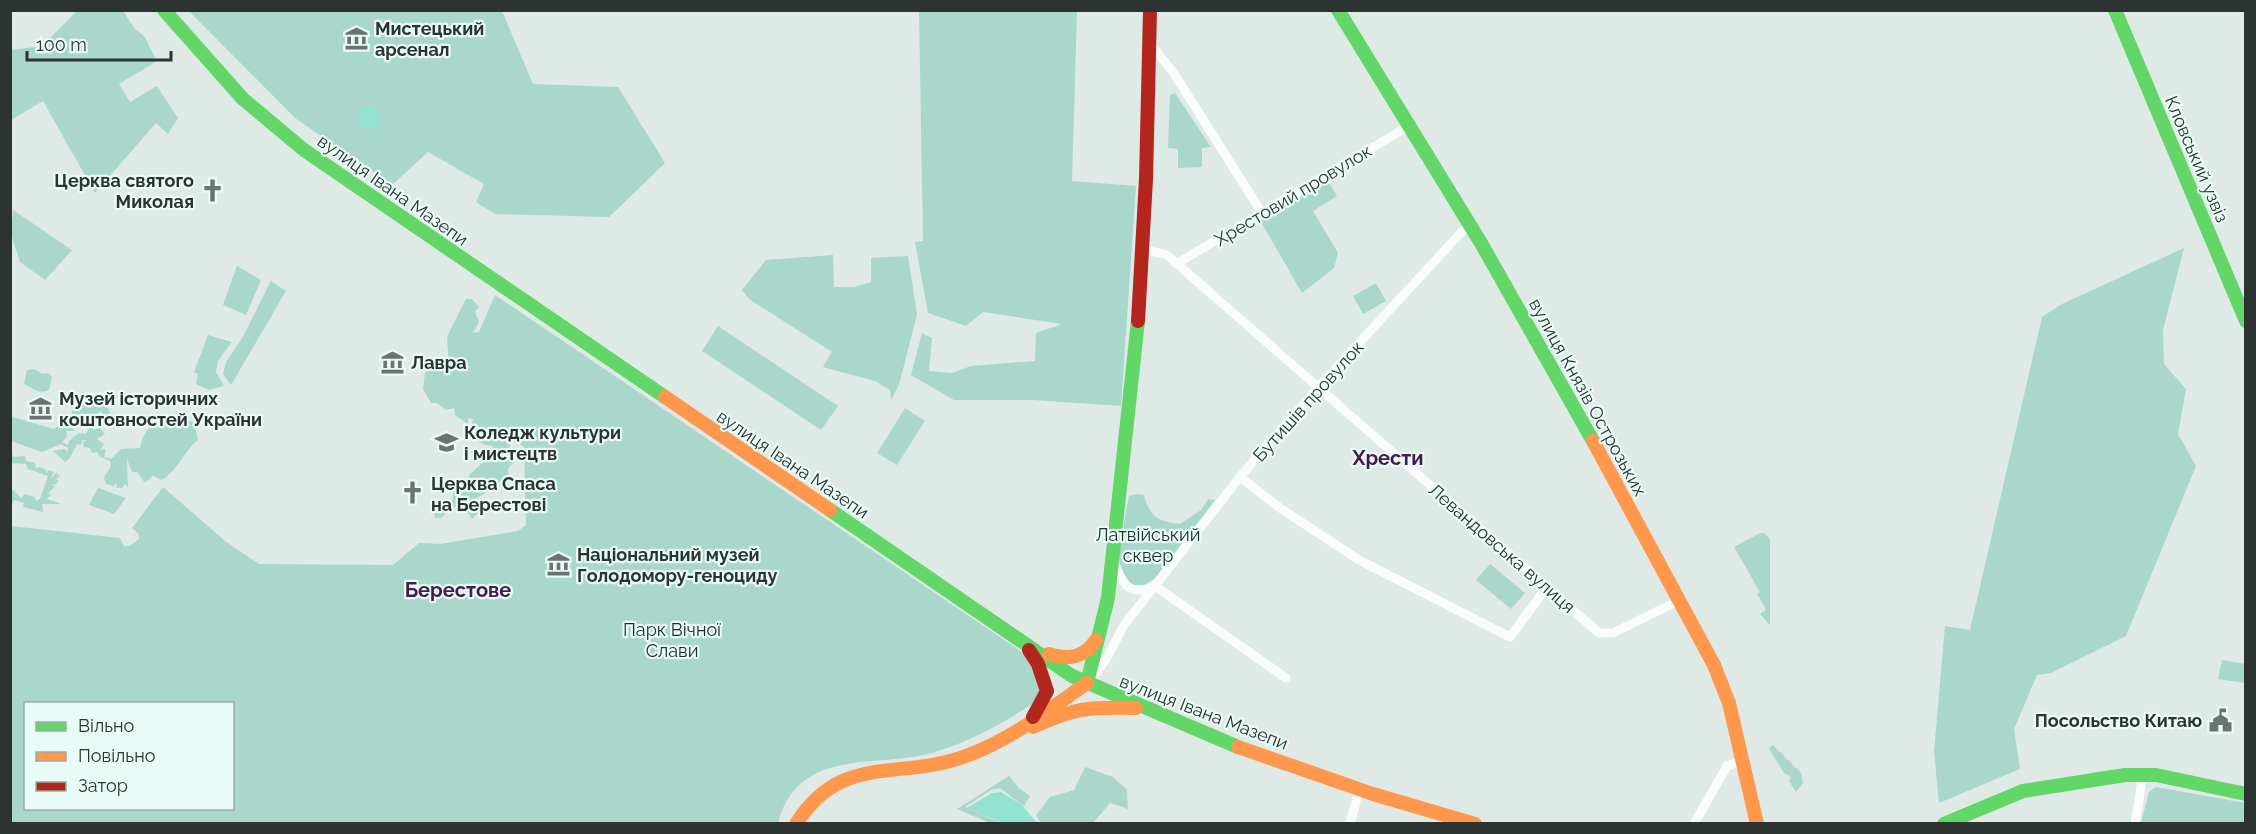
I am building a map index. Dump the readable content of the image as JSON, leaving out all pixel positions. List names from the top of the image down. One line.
{"streets":{"main road":["Кловський узвіз","вулиця Івана Мазепи","вулиця Князів Острозьких"],"street":["Хрестовий провулок","Бутишів провулок","Левандовська вулиця"]},"crossings":[["вулиця Івана Мазепи","Бутишів провулок"],["Хрестовий провулок","вулиця Князів Острозьких"],["Хрестовий провулок","Левандовська вулиця"],["вулиця Князів Острозьких","Бутишів провулок"],["вулиця Князів Острозьких","Левандовська вулиця"],["Бутишів провулок","Левандовська вулиця"]],"districts":["Хрести","Берестове"],"parks":["Латвійський сквер","Парк Вічної Слави"],"places":{"museum":["Мистецький арсенал","Лавра","Музей історичних коштовностей України","Національний музей Голодомору-геноциду"],"church":["Церква святого Миколая","Церква Спаса на Берестові"],"school or university":["Коледж культури і мистецтв"],"public building":["Посольство Китаю"]},"legend":["Вільно","Повільно","Затор"],"scale_bar":"100 m"}
